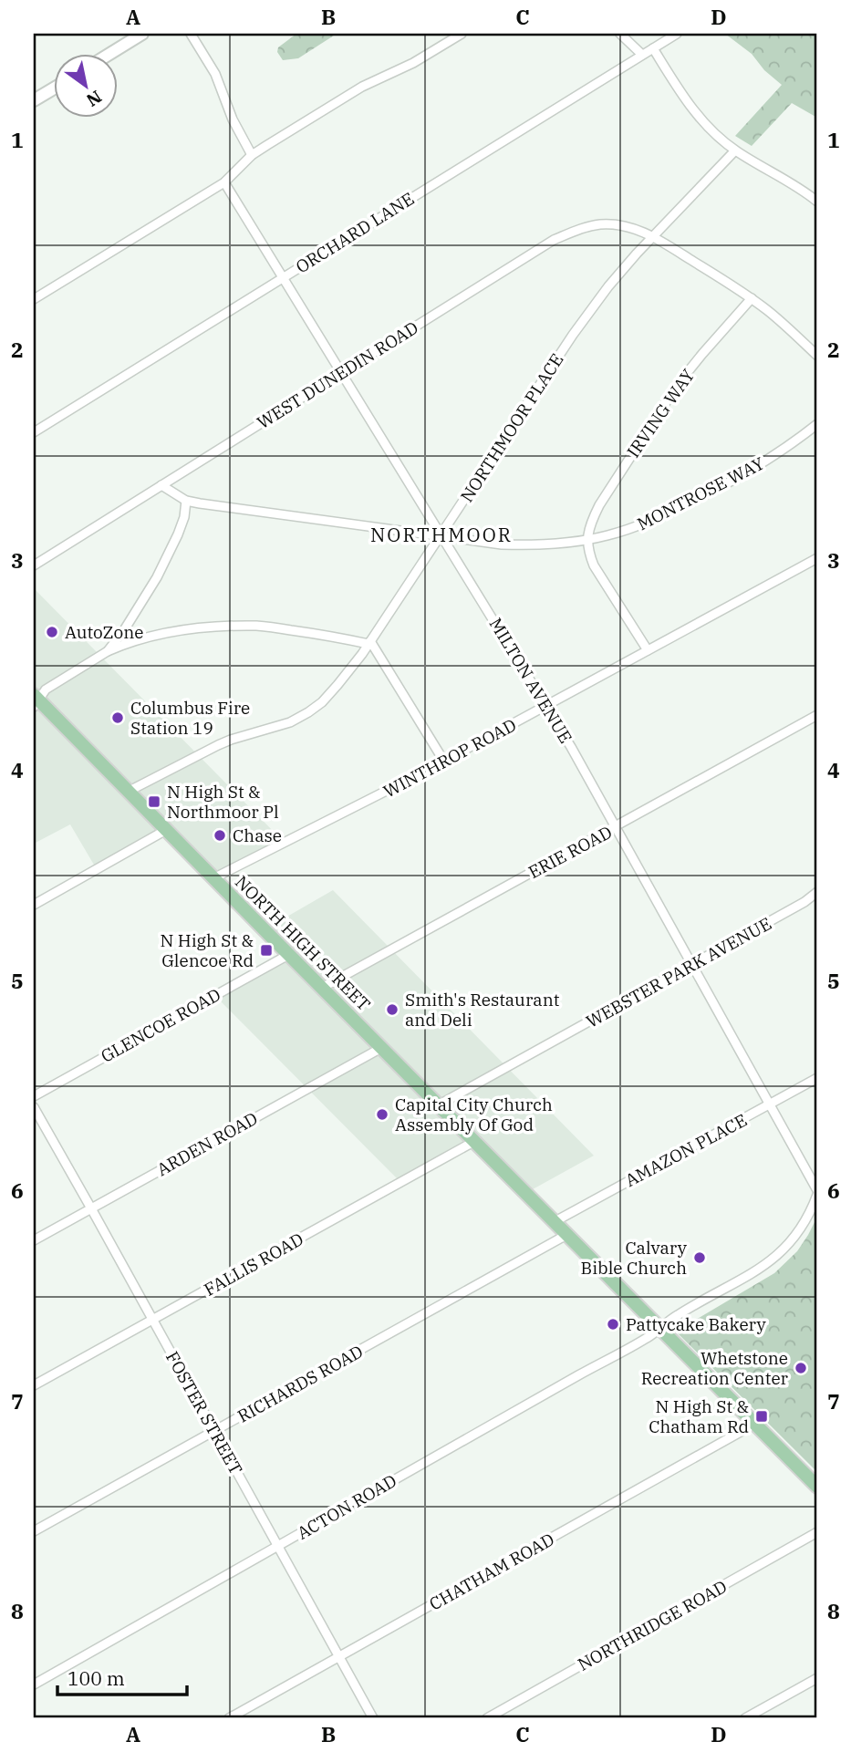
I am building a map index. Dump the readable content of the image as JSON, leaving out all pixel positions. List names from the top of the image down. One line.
{"streets":{"main road":["NORTH HIGH STREET"],"street":["ORCHARD LANE","WEST DUNEDIN ROAD","IRVING WAY","NORTHMOOR PLACE","MONTROSE WAY","MILTON AVENUE","WINTHROP ROAD","ERIE ROAD","WEBSTER PARK AVENUE","GLENCOE ROAD","ARDEN ROAD","AMAZON PLACE","FALLIS ROAD","RICHARDS ROAD","FOSTER STREET","ACTON ROAD","CHATHAM ROAD","NORTHRIDGE ROAD"]},"crossings":[["ORCHARD LANE","MILTON AVENUE"],["WEST DUNEDIN ROAD","IRVING WAY"],["WEST DUNEDIN ROAD","NORTHMOOR PLACE"],["WEST DUNEDIN ROAD","MONTROSE WAY"],["WEST DUNEDIN ROAD","MILTON AVENUE"],["IRVING WAY","MONTROSE WAY"],["NORTHMOOR PLACE","MONTROSE WAY"],["NORTHMOOR PLACE","MILTON AVENUE"],["NORTHMOOR PLACE","NORTH HIGH STREET"],["MONTROSE WAY","MILTON AVENUE"],["MILTON AVENUE","WINTHROP ROAD"],["MILTON AVENUE","ERIE ROAD"],["MILTON AVENUE","WEBSTER PARK AVENUE"],["MILTON AVENUE","AMAZON PLACE"],["MILTON AVENUE","ACTON ROAD"],["WINTHROP ROAD","NORTH HIGH STREET"],["ERIE ROAD","NORTH HIGH STREET"],["NORTH HIGH STREET","WEBSTER PARK AVENUE"],["NORTH HIGH STREET","GLENCOE ROAD"],["NORTH HIGH STREET","ARDEN ROAD"],["NORTH HIGH STREET","AMAZON PLACE"],["NORTH HIGH STREET","FALLIS ROAD"],["NORTH HIGH STREET","RICHARDS ROAD"],["NORTH HIGH STREET","ACTON ROAD"],["NORTH HIGH STREET","CHATHAM ROAD"],["ARDEN ROAD","FOSTER STREET"],["FALLIS ROAD","FOSTER STREET"],["RICHARDS ROAD","FOSTER STREET"],["FOSTER STREET","ACTON ROAD"],["FOSTER STREET","CHATHAM ROAD"]],"districts":["NORTHMOOR"],"places":{"other":["AutoZone","Columbus Fire Station 19","Chase","Smith's Restaurant and Deli","Capital City Church Assembly Of God","Calvary Bible Church","Pattycake Bakery","Whetstone Recreation Center"],"transit":["N High St & Northmoor Pl","N High St & Glencoe Rd","N High St & Chatham Rd"]},"scale_bar":"100 m","north":"bottom right","grid":{"columns":["A","B","C","D"],"rows":["1","2","3","4","5","6","7","8"]}}
